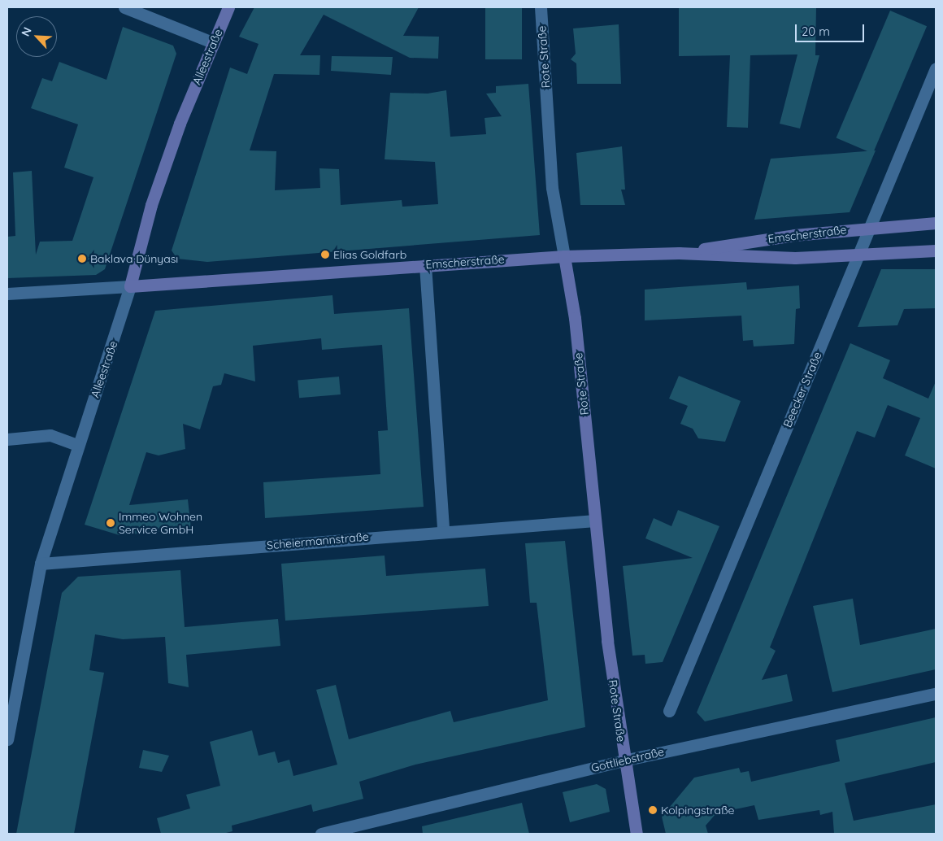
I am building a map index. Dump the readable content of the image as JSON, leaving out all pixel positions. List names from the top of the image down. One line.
{"streets":{"street":["Alleestraße","Rote Straße","Emscherstraße","Beecker Straße","Scheiermannstraße","Gottliebstraße"]},"crossings":[["Alleestraße","Emscherstraße"],["Alleestraße","Scheiermannstraße"],["Rote Straße","Emscherstraße"],["Rote Straße","Scheiermannstraße"],["Rote Straße","Gottliebstraße"],["Emscherstraße","Beecker Straße"]],"places":["Elias Goldfarb","Baklava Dünyası","Immeo Wohnen Service GmbH","Kolpingstraße"],"scale_bar":"20 m","north":"top left"}
